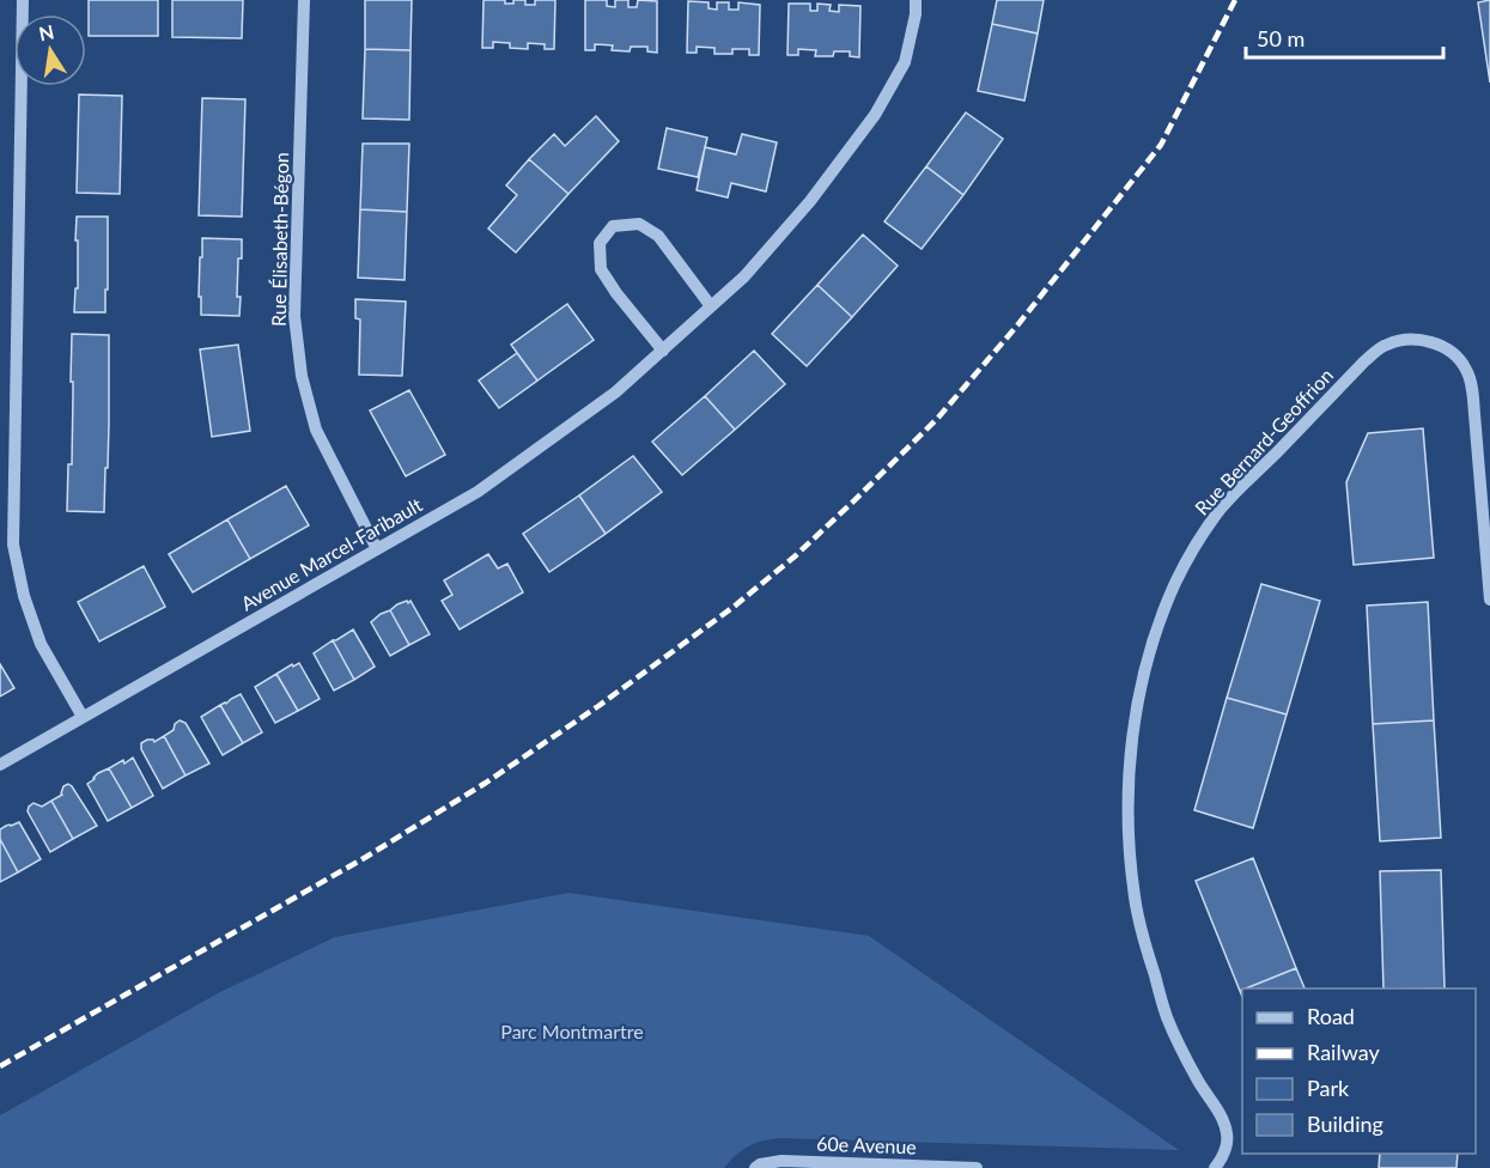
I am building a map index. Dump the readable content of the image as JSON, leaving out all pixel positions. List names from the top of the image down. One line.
{"streets":{"street":["Rue Élisabeth-Bégon","Rue Bernard-Geoffrion","Avenue Marcel-Faribault","60e Avenue"]},"crossings":[["Rue Élisabeth-Bégon","Avenue Marcel-Faribault"]],"parks":["Parc Montmartre"],"legend":["Road","Railway","Park","Building"],"scale_bar":"50 m","north":"top"}
